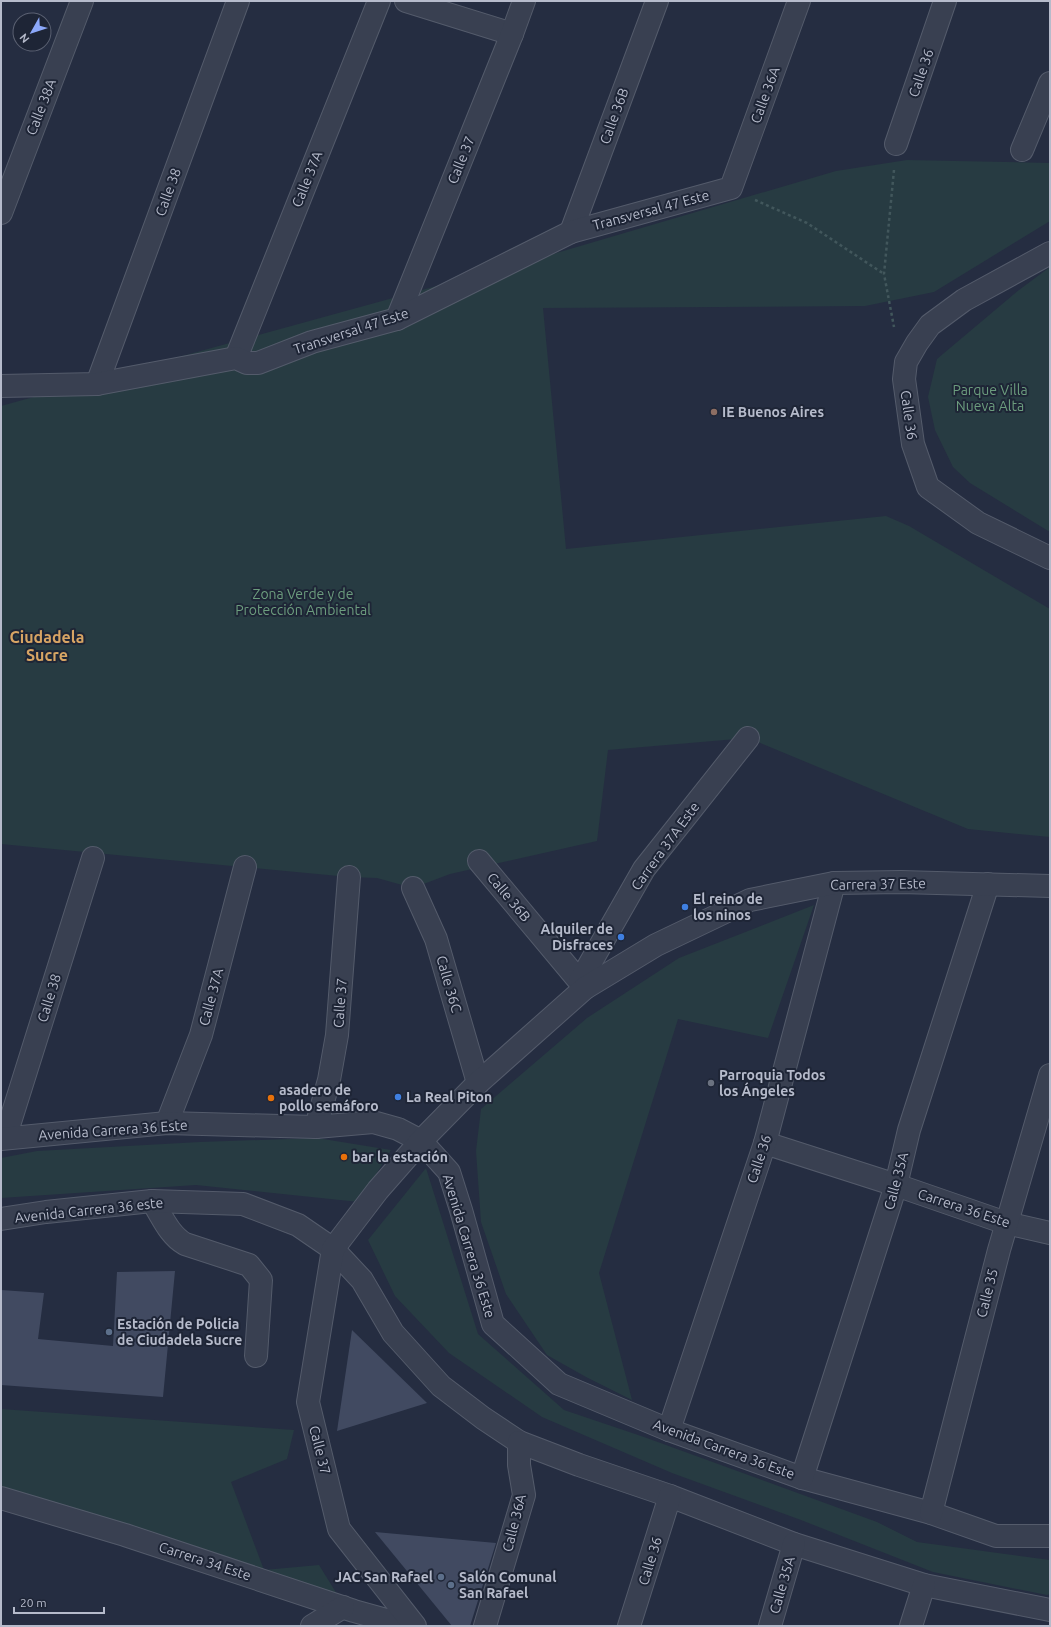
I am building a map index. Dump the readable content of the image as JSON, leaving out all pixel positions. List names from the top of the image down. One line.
{"streets":{"street":["Calle 36","Calle 36A","Calle 38A","Calle 36B","Calle 37","Calle 37A","Calle 38","Transversal 47 Este","Carrera 37A Este","Carrera 37 Este","Calle 36C","Avenida Carrera 36 Este","Calle 35A","Carrera 36 Este","Avenida Carrera 36 este","Calle 35","Carrera 34 Este"]},"crossings":[["Calle 36","Carrera 37 Este"],["Calle 36","Avenida Carrera 36 Este"],["Calle 36","Carrera 36 Este"],["Calle 36A","Transversal 47 Este"],["Calle 36B","Transversal 47 Este"],["Calle 36B","Carrera 37A Este"],["Calle 36B","Carrera 37 Este"],["Calle 37","Transversal 47 Este"],["Calle 37","Avenida Carrera 36 Este"],["Calle 37","Avenida Carrera 36 este"],["Calle 37A","Transversal 47 Este"],["Calle 37A","Avenida Carrera 36 Este"],["Calle 38","Transversal 47 Este"],["Calle 38","Avenida Carrera 36 Este"],["Carrera 37A Este","Carrera 37 Este"],["Carrera 37 Este","Calle 35A"],["Avenida Carrera 36 Este","Calle 35A"],["Avenida Carrera 36 Este","Calle 35"],["Calle 35A","Carrera 36 Este"],["Carrera 36 Este","Calle 35"]],"districts":["Ciudadela Sucre"],"parks":["Parque Villa Nueva Alta","Zona Verde y de Protección Ambiental"],"places":["IE Buenos Aires","El reino de los ninos","Alquiler de Disfraces","Parroquia Todos los Ángeles","La Real Piton","asadero de pollo semáforo","bar la estación","Estación de Policia de Ciudadela Sucre","JAC San Rafael","Salón Comunal San Rafael"],"scale_bar":"20 m","north":"bottom left"}
